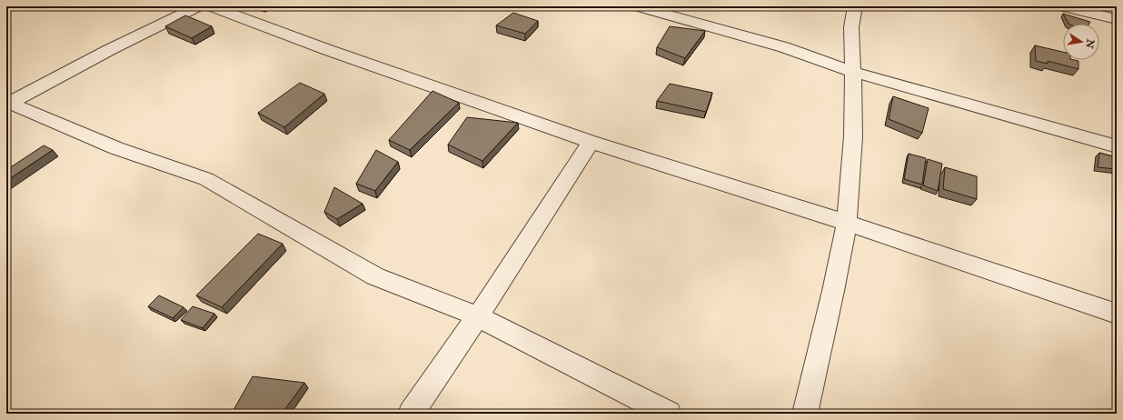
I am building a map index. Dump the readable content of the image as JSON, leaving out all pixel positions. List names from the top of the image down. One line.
{"north":"right"}
